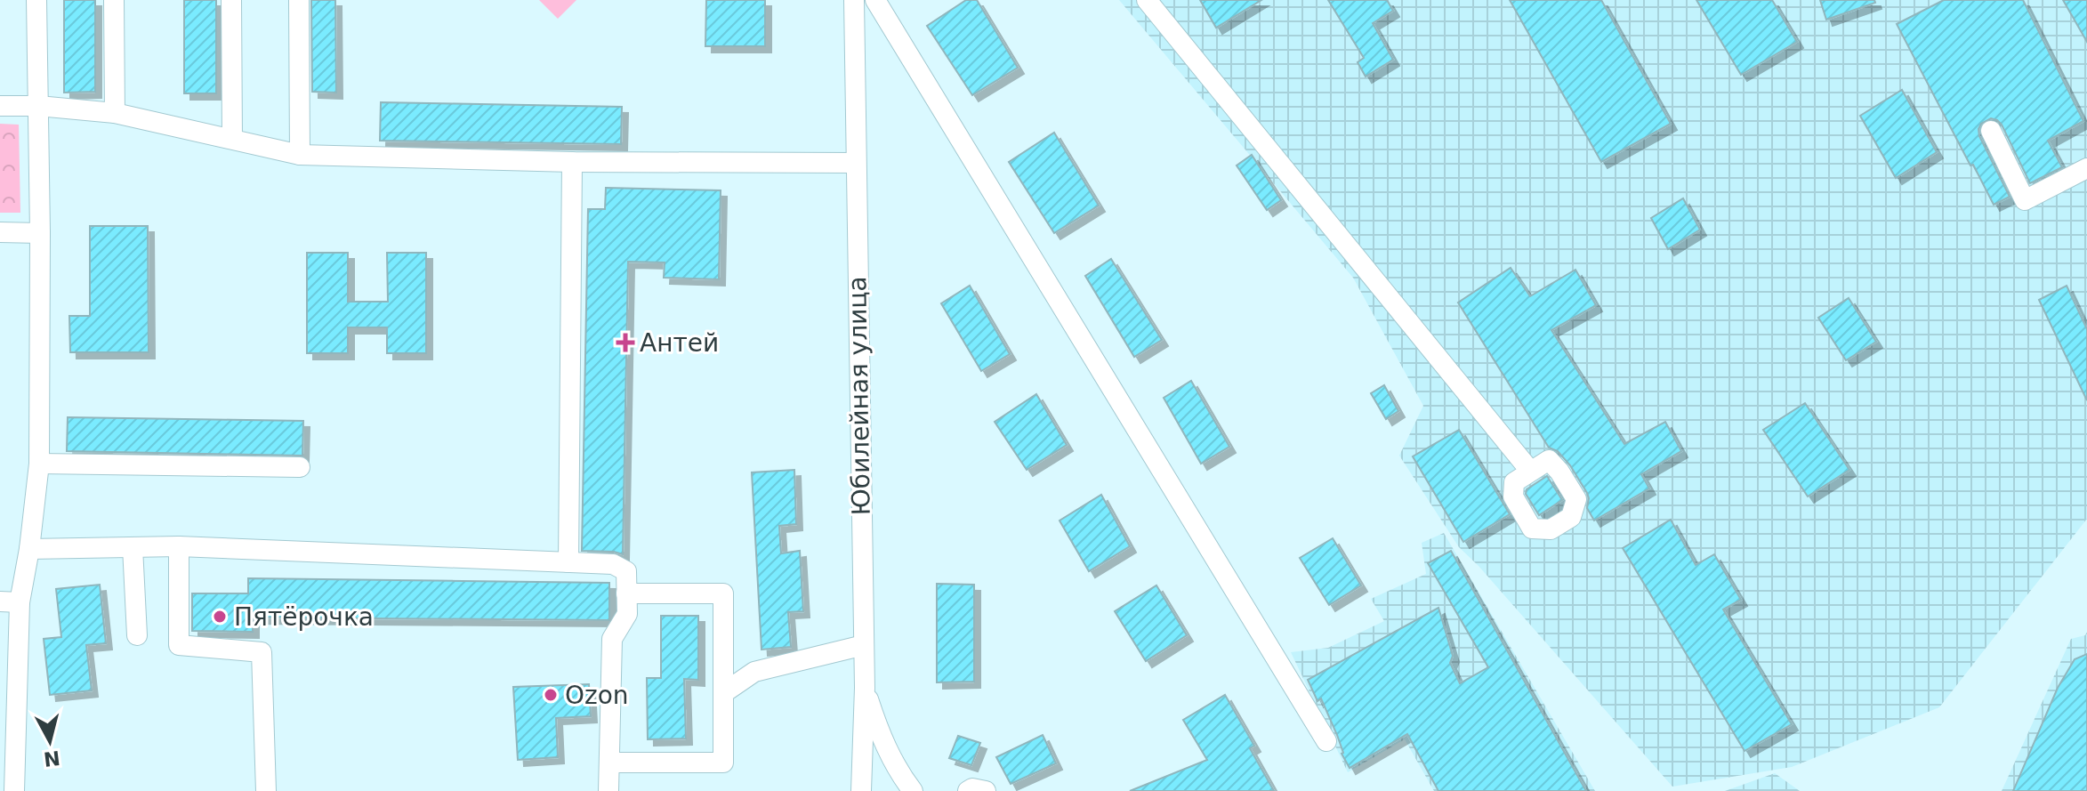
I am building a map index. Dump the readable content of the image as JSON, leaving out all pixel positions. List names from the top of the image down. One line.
{"streets":{"street":["Юбилейная улица"]},"places":{"health":["Антей"],"other":["Пятёрочка","Ozon"]},"north":"bottom"}
